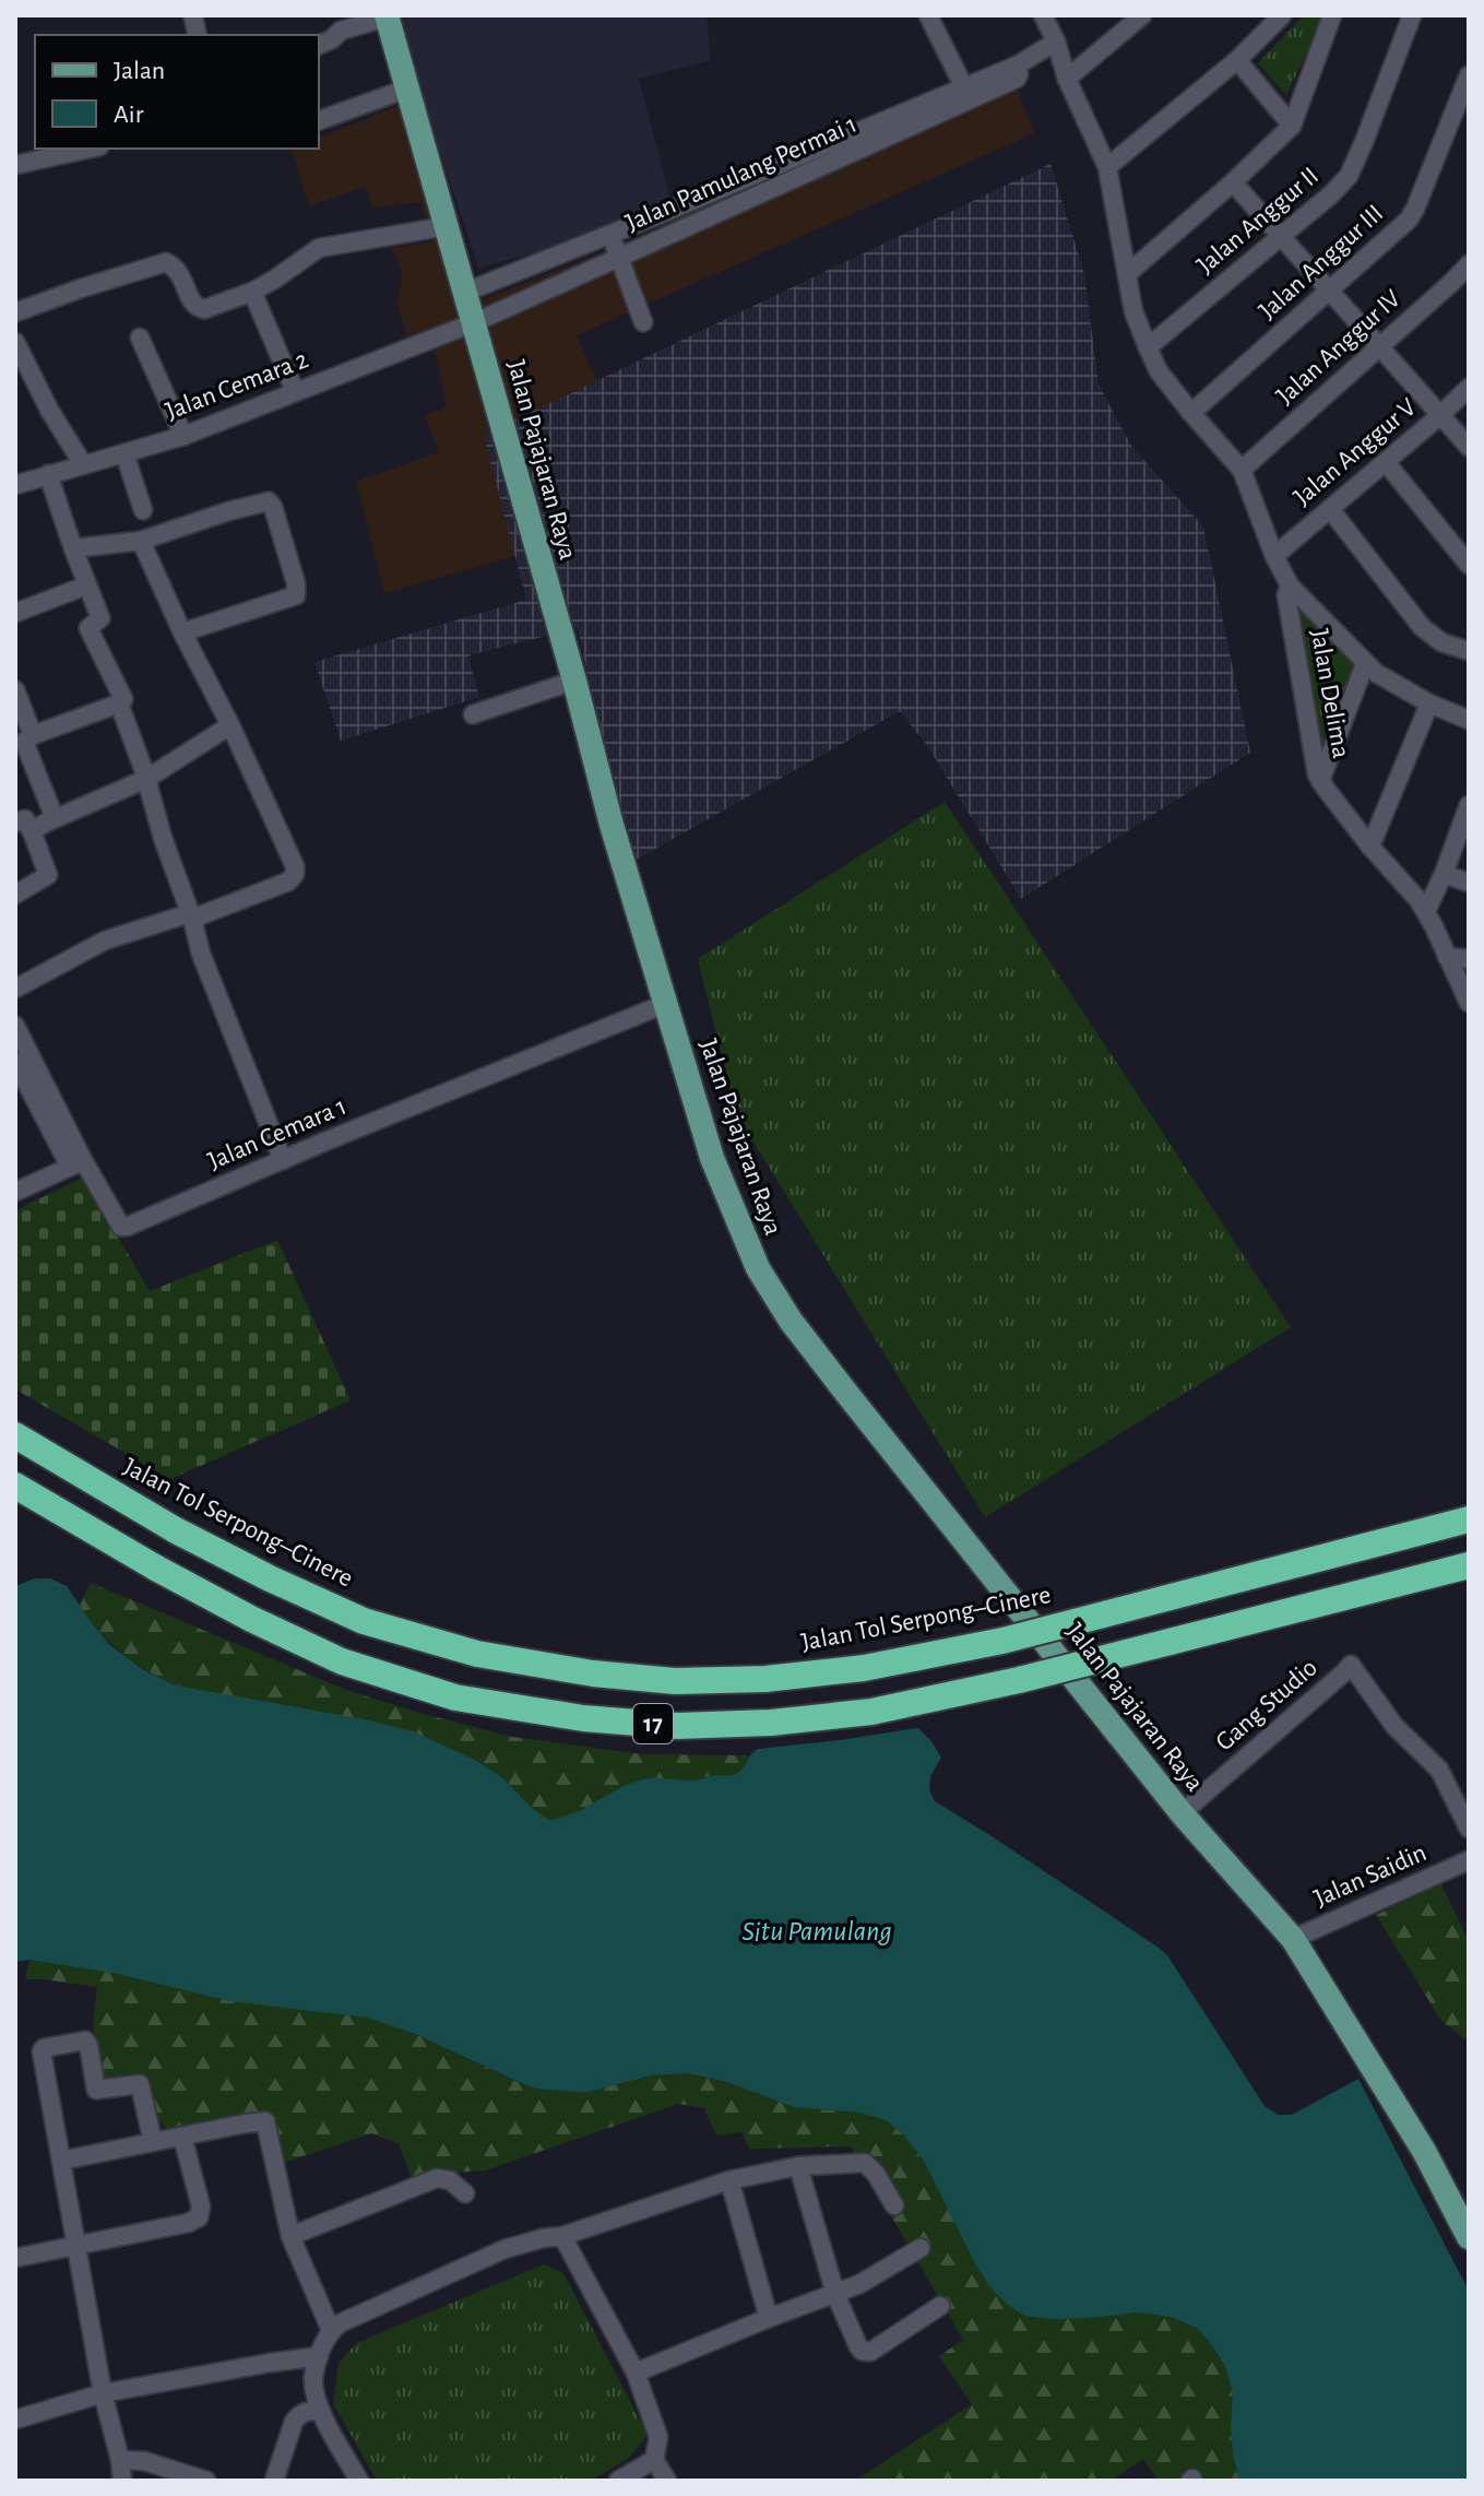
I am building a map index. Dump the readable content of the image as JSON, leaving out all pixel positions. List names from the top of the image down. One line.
{"streets":{"highway":["Jalan Tol Serpong–Cinere","17"],"main road":["Jalan Pajajaran Raya"],"street":["Jalan Pamulang Permai 1","Jalan Anggur II","Jalan Anggur III","Jalan Anggur IV","Jalan Cemara 2","Jalan Anggur V","Jalan Delima","Jalan Cemara 1","Gang Studio","Jalan Saidin"]},"crossings":[["Jalan Pamulang Permai 1","Jalan Cemara 2"],["Jalan Pamulang Permai 1","Jalan Pajajaran Raya"],["Jalan Anggur IV","Jalan Delima"],["Jalan Cemara 2","Jalan Pajajaran Raya"],["Jalan Anggur V","Jalan Delima"],["Jalan Pajajaran Raya","Jalan Cemara 1"],["Jalan Pajajaran Raya","Gang Studio"],["Jalan Pajajaran Raya","Jalan Saidin"]],"water":["Situ Pamulang"],"legend":["Jalan","Air"]}
